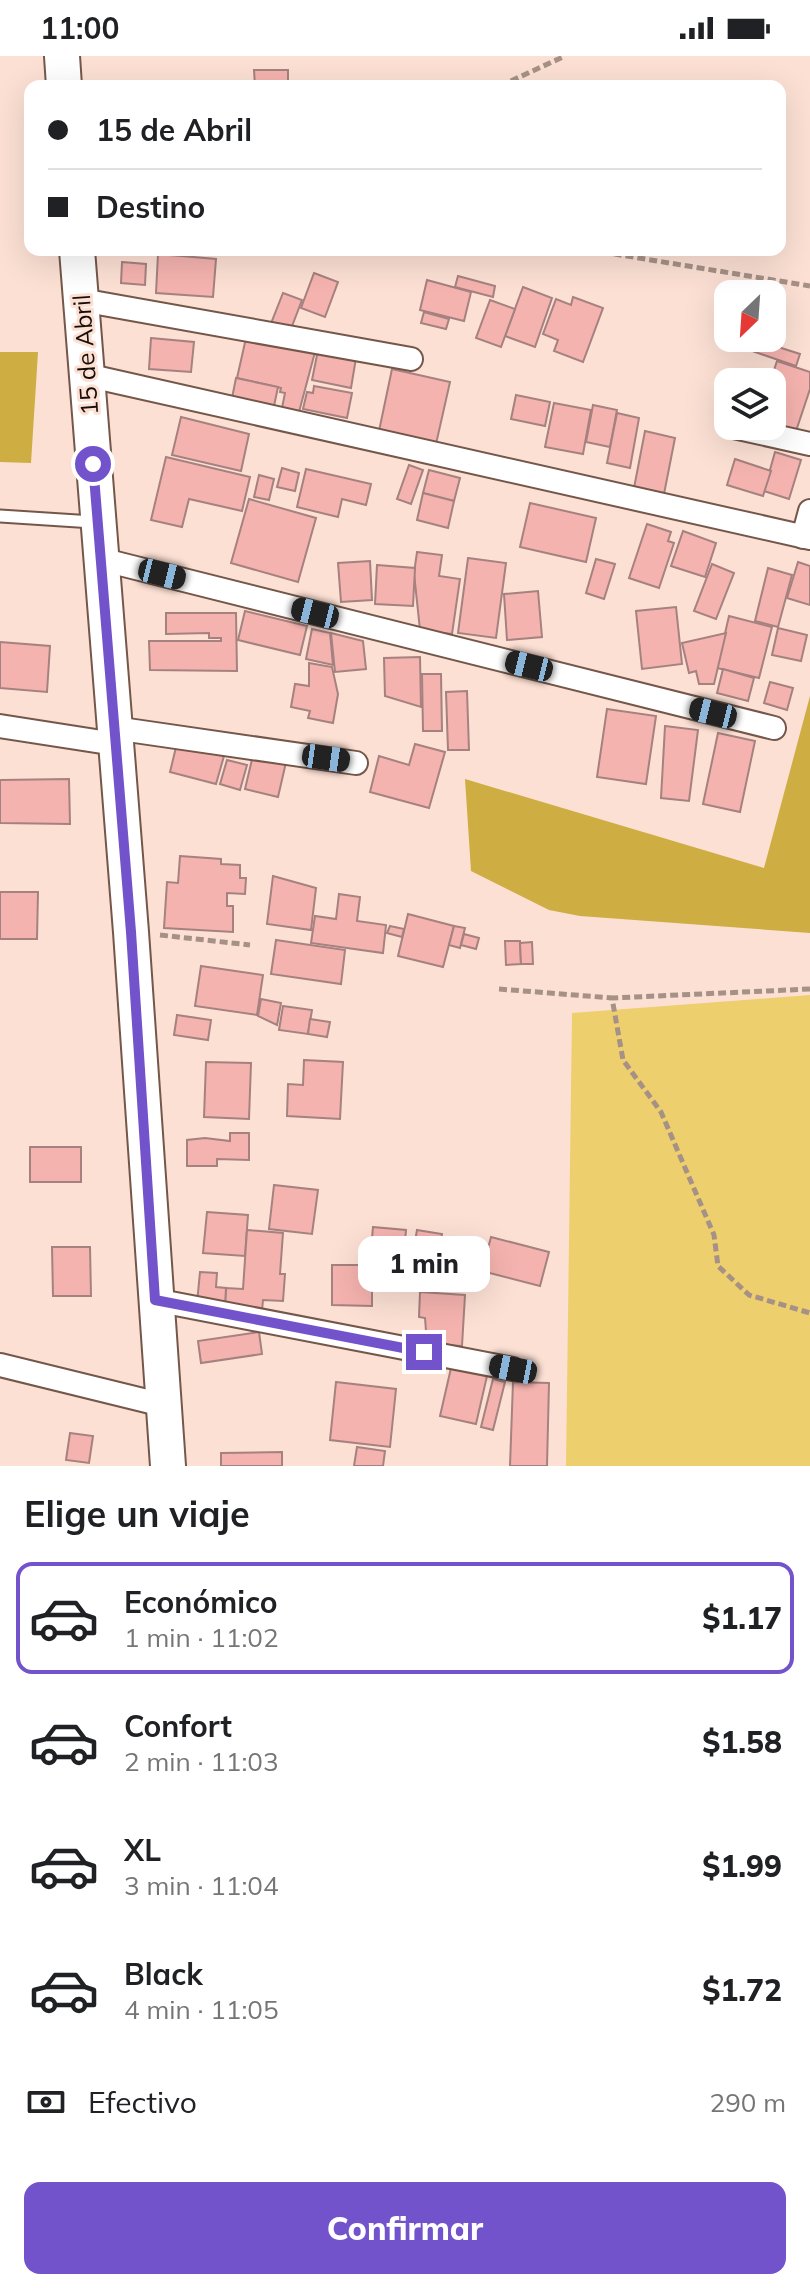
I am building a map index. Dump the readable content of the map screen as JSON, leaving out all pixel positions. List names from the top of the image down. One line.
{"streets":{"main road":["15 de Abril"]},"north":"bottom left","page":{"status":"11:00","banner":["15 de Abril","Destino"],"bubble":"1 min","heading":"Elige un viaje","list":[{"name":"Económico","note":"1 min · 11:02","value":"$1.17"},{"name":"Confort","note":"2 min · 11:03","value":"$1.58"},{"name":"XL","note":"3 min · 11:04","value":"$1.99"},{"name":"Black","note":"4 min · 11:05","value":"$1.72"}],"pay":["Efectivo","290 m"],"buttons":"Confirmar"}}
